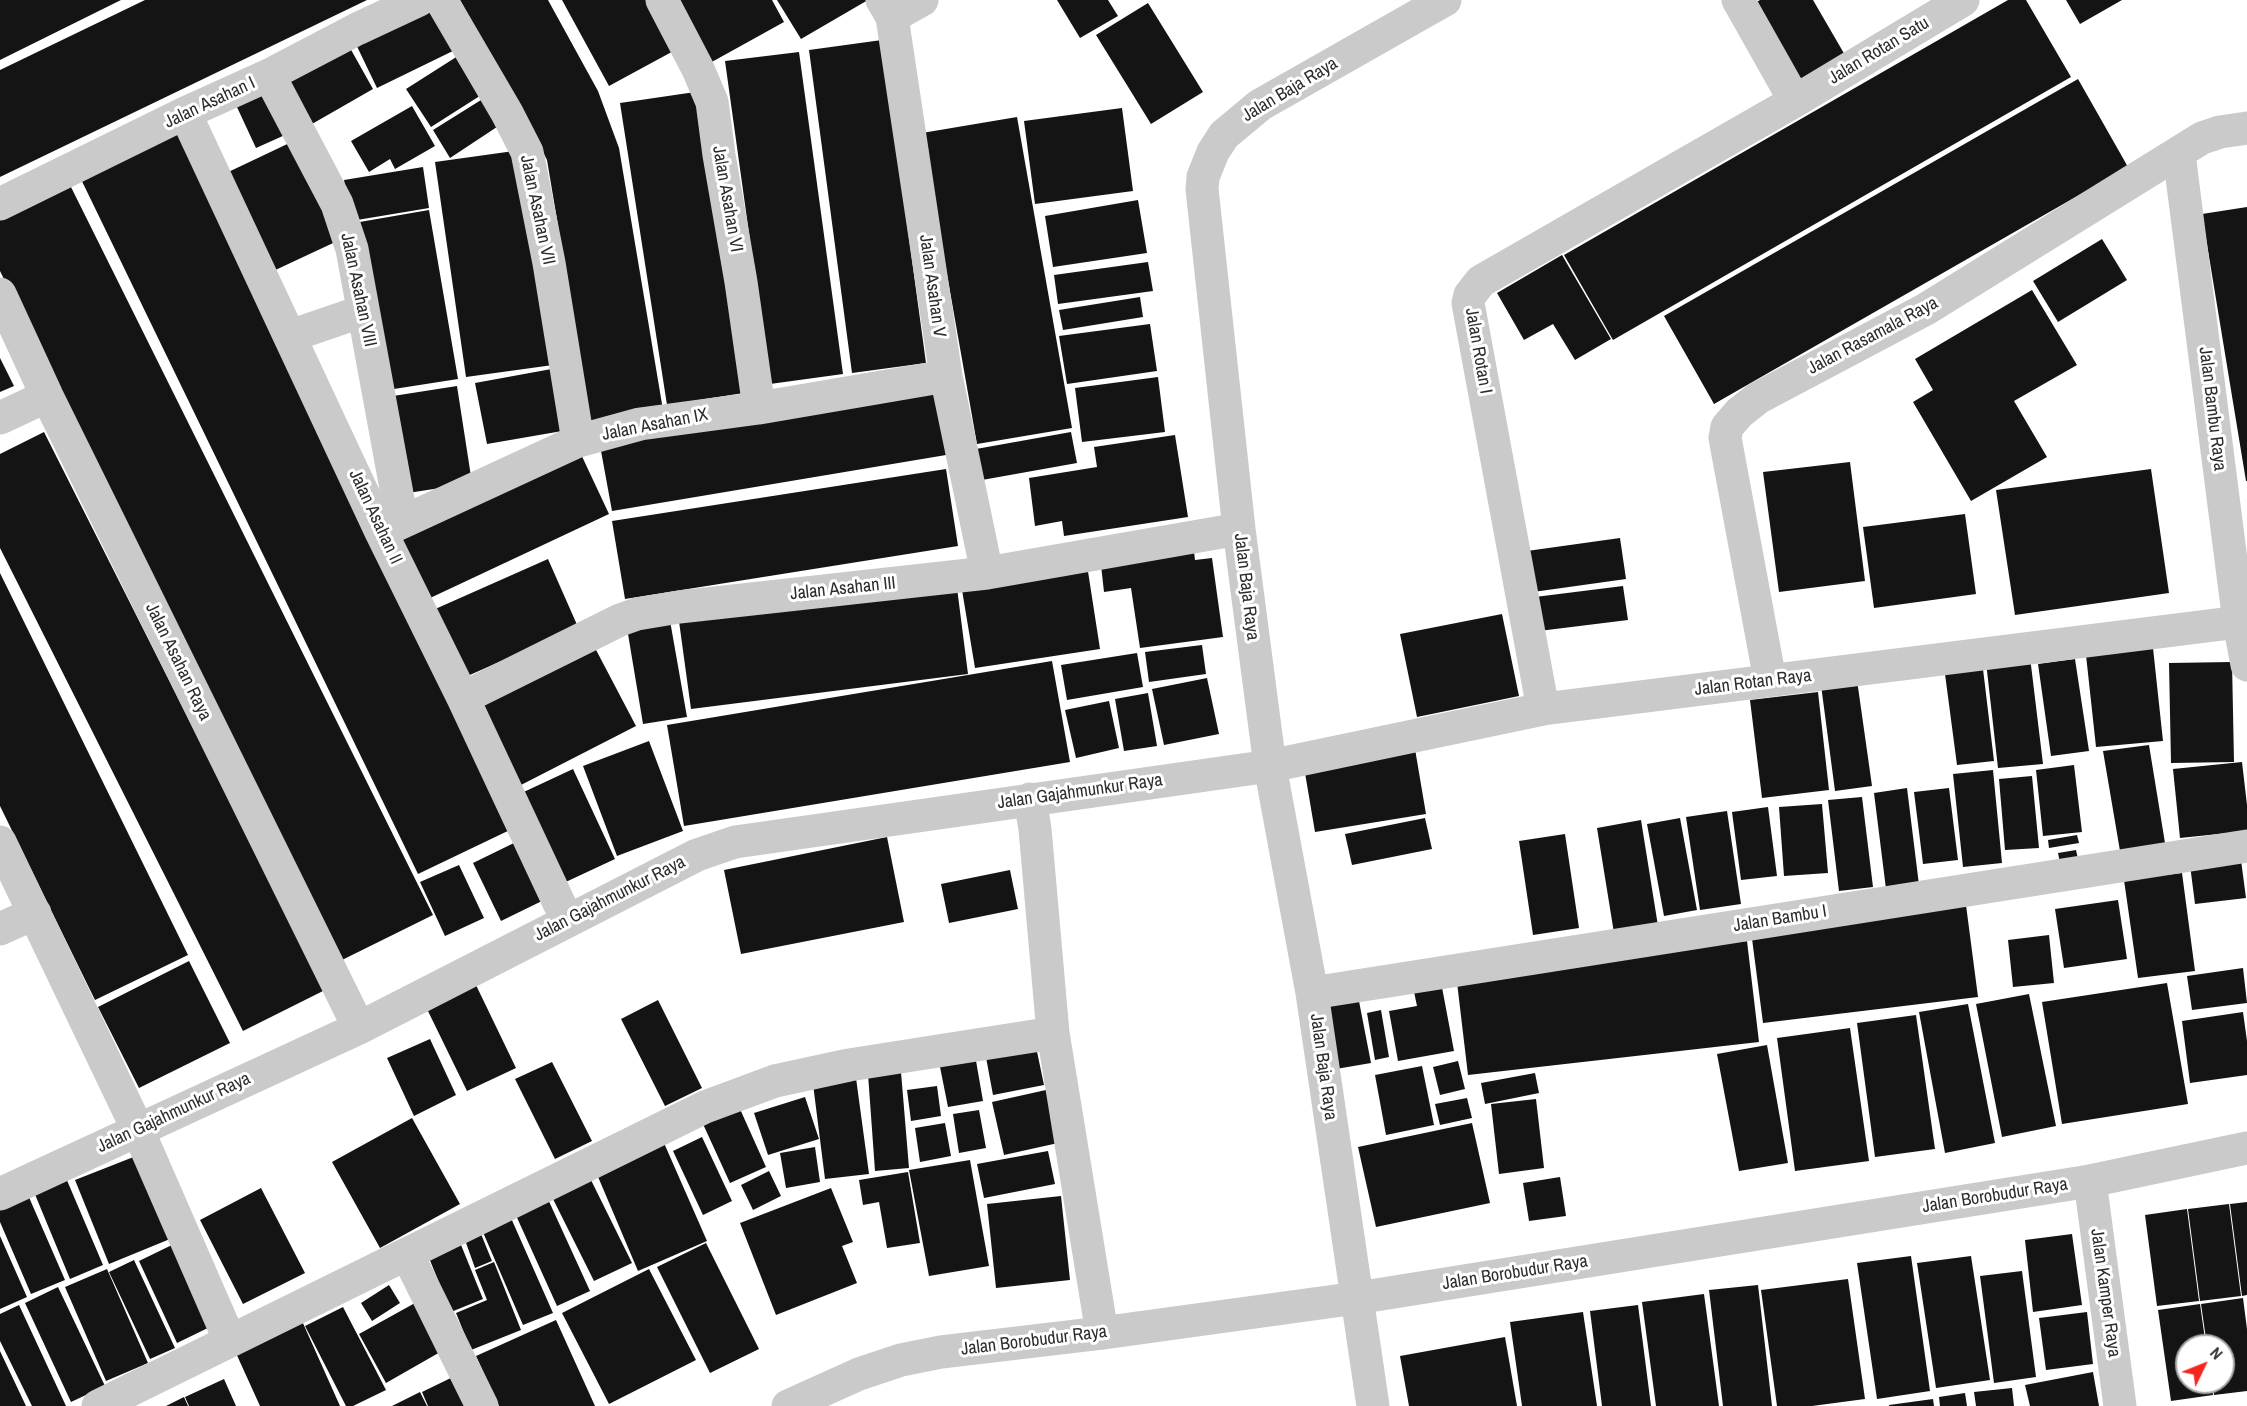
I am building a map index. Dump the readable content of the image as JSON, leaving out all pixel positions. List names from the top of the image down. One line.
{"streets":{"street":["Jalan Rotan Satu","Jalan Baja Raya","Jalan Asahan I","Jalan Asahan VI","Jalan Asahan VII","Jalan Asahan V","Jalan Asahan VIII","Jalan Rasamala Raya","Jalan Rotan I","Jalan Bambu Raya","Jalan Asahan IX","Jalan Asahan II","Jalan Asahan III","Jalan Asahan Raya","Jalan Rotan Raya","Jalan Gajahmunkur Raya","Jalan Bambu I","Jalan Borobudur Raya","Jalan Kamper Raya"]},"crossings":[["Jalan Rotan Satu","Jalan Rotan I"],["Jalan Baja Raya","Jalan Asahan III"],["Jalan Baja Raya","Jalan Rotan Raya"],["Jalan Baja Raya","Jalan Gajahmunkur Raya"],["Jalan Baja Raya","Jalan Bambu I"],["Jalan Baja Raya","Jalan Borobudur Raya"],["Jalan Asahan I","Jalan Asahan VIII"],["Jalan Asahan I","Jalan Asahan II"],["Jalan Asahan VI","Jalan Asahan IX"],["Jalan Asahan VII","Jalan Asahan IX"],["Jalan Asahan V","Jalan Asahan IX"],["Jalan Asahan V","Jalan Asahan III"],["Jalan Asahan VIII","Jalan Asahan IX"],["Jalan Asahan VIII","Jalan Asahan II"],["Jalan Rasamala Raya","Jalan Bambu Raya"],["Jalan Rasamala Raya","Jalan Rotan Raya"],["Jalan Rotan I","Jalan Rotan Raya"],["Jalan Bambu Raya","Jalan Rotan Raya"],["Jalan Asahan IX","Jalan Asahan II"],["Jalan Asahan II","Jalan Asahan III"],["Jalan Asahan II","Jalan Gajahmunkur Raya"],["Jalan Asahan Raya","Jalan Gajahmunkur Raya"],["Jalan Rotan Raya","Jalan Gajahmunkur Raya"],["Jalan Borobudur Raya","Jalan Kamper Raya"]],"north":"top right"}
